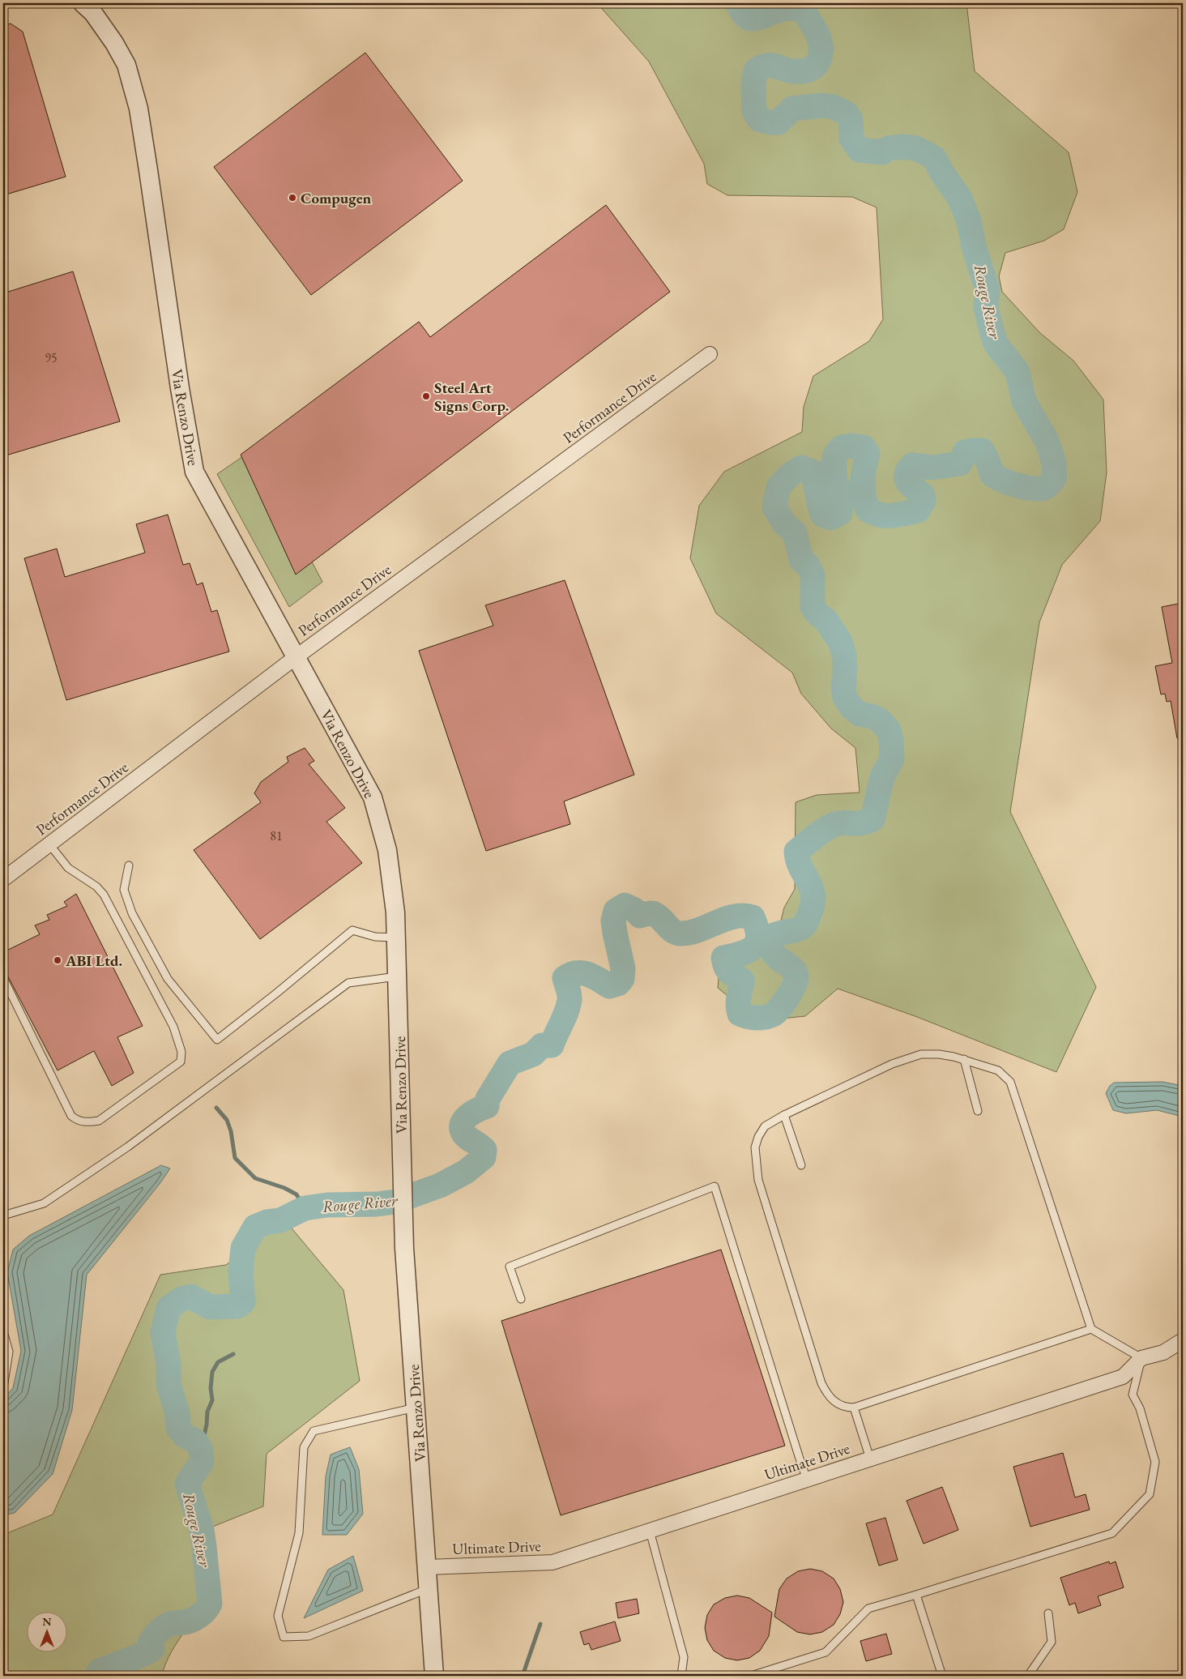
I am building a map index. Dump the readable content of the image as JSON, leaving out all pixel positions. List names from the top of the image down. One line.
{"streets":{"street":["Performance Drive","Via Renzo Drive","Ultimate Drive"]},"crossings":[["Performance Drive","Via Renzo Drive"],["Via Renzo Drive","Ultimate Drive"]],"water":["Rouge River"],"places":["Compugen","Steel Art Signs Corp.","ABI Ltd."],"house_numbers":["95","81"],"north":"top"}
